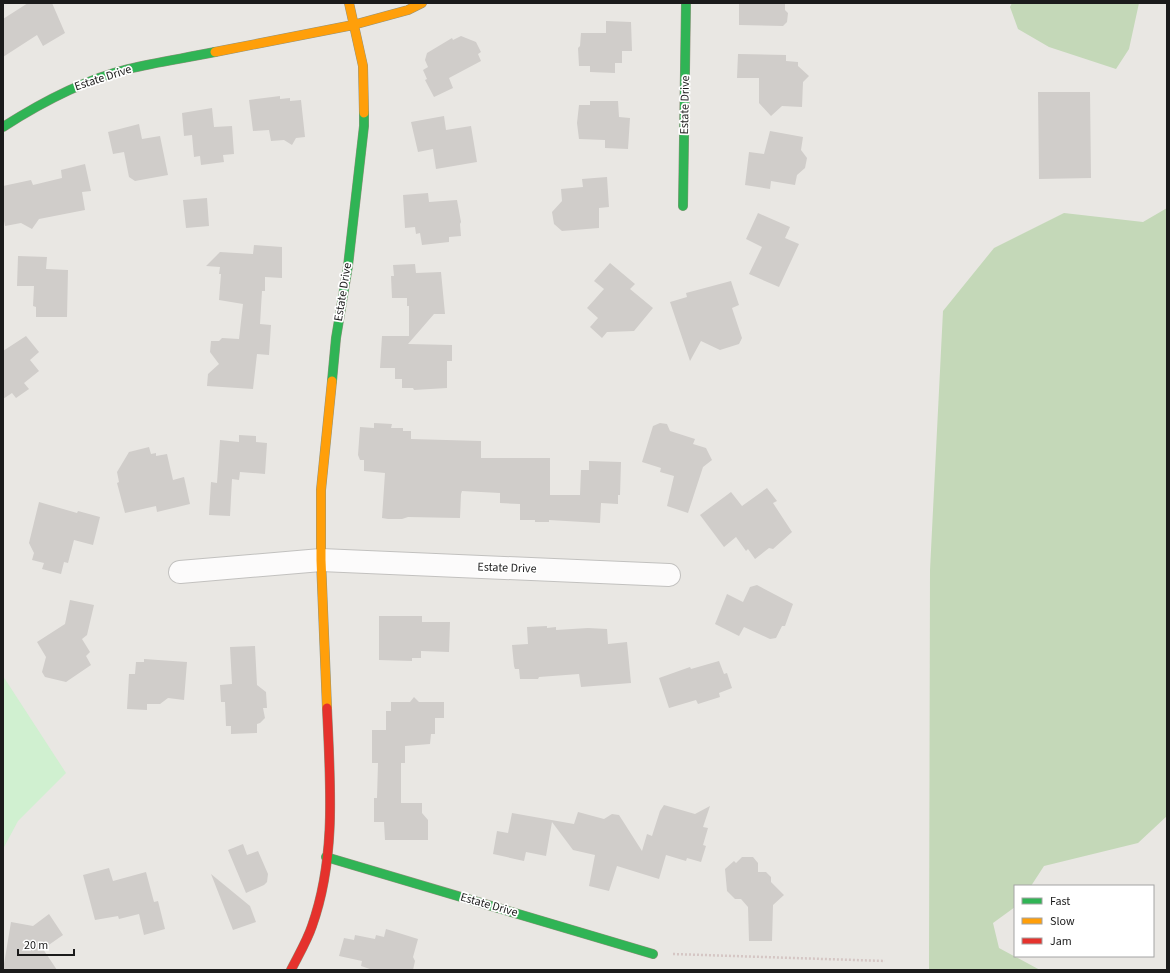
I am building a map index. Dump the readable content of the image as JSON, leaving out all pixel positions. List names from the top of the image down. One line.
{"streets":{"street":["Estate Drive"]},"legend":["Fast","Slow","Jam"],"scale_bar":"20 m"}
